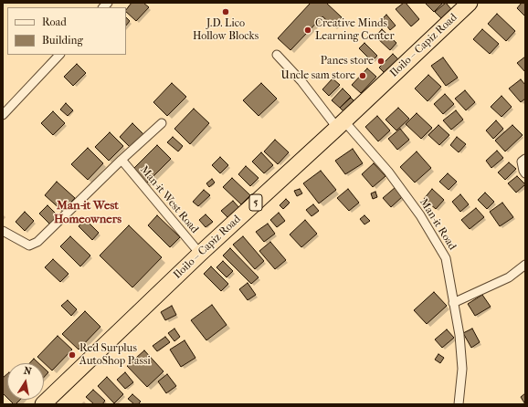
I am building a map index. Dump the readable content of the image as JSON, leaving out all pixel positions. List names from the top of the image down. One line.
{"streets":{"highway":["Iloilo – Capiz Road","5"],"street":["Man-it West Road","Man-it Road"]},"crossings":[["Iloilo – Capiz Road","Man-it West Road"],["Iloilo – Capiz Road","Man-it Road"]],"districts":["Man-it West Homeowners"],"places":["J.D. Lico Hollow Blocks","Creative Minds Learning Center","Panes store","Uncle sam store","Red Surplus AutoShop Passi"],"legend":["Road","Building"],"north":"top"}
